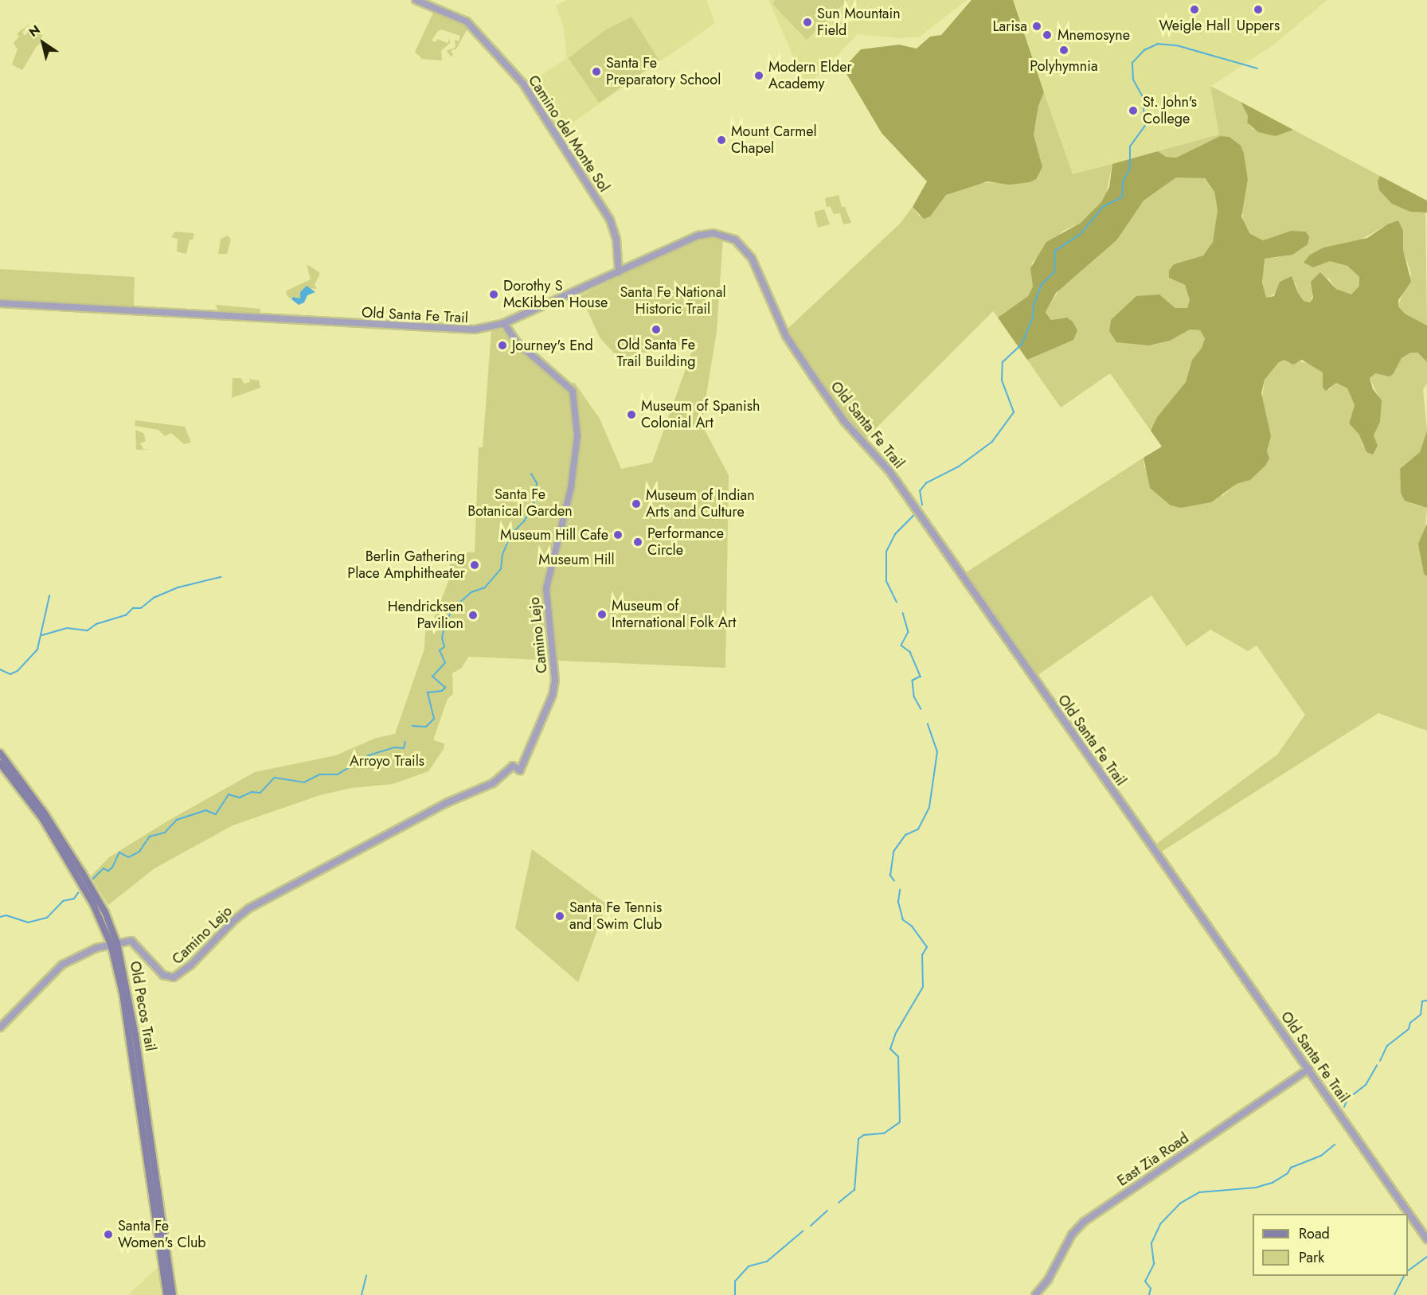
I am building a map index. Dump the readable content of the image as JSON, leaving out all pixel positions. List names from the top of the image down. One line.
{"streets":{"main road":["Old Pecos Trail"],"street":["Camino del Monte Sol","Old Santa Fe Trail","Camino Lejo","East Zia Road"]},"crossings":[["Camino del Monte Sol","Old Santa Fe Trail"],["Old Santa Fe Trail","Camino Lejo"],["Old Santa Fe Trail","East Zia Road"],["Camino Lejo","Old Pecos Trail"]],"parks":["Santa Fe National Historic Trail","Santa Fe Botanical Garden","Museum Hill","Arroyo Trails"],"places":["Weigle Hall","Uppers","Sun Mountain Field","Larisa","Mnemosyne","Polyhymnia","Santa Fe Preparatory School","Modern Elder Academy","St. John's College","Mount Carmel Chapel","Dorothy S McKibben House","Old Santa Fe Trail Building","Journey's End","Museum of Spanish Colonial Art","Museum of Indian Arts and Culture","Museum Hill Cafe","Performance Circle","Berlin Gathering Place Amphitheater","Museum of International Folk Art","Hendricksen Pavilion","Santa Fe Tennis and Swim Club","Santa Fe Women's Club"],"legend":["Road","Park"],"north":"top left"}
